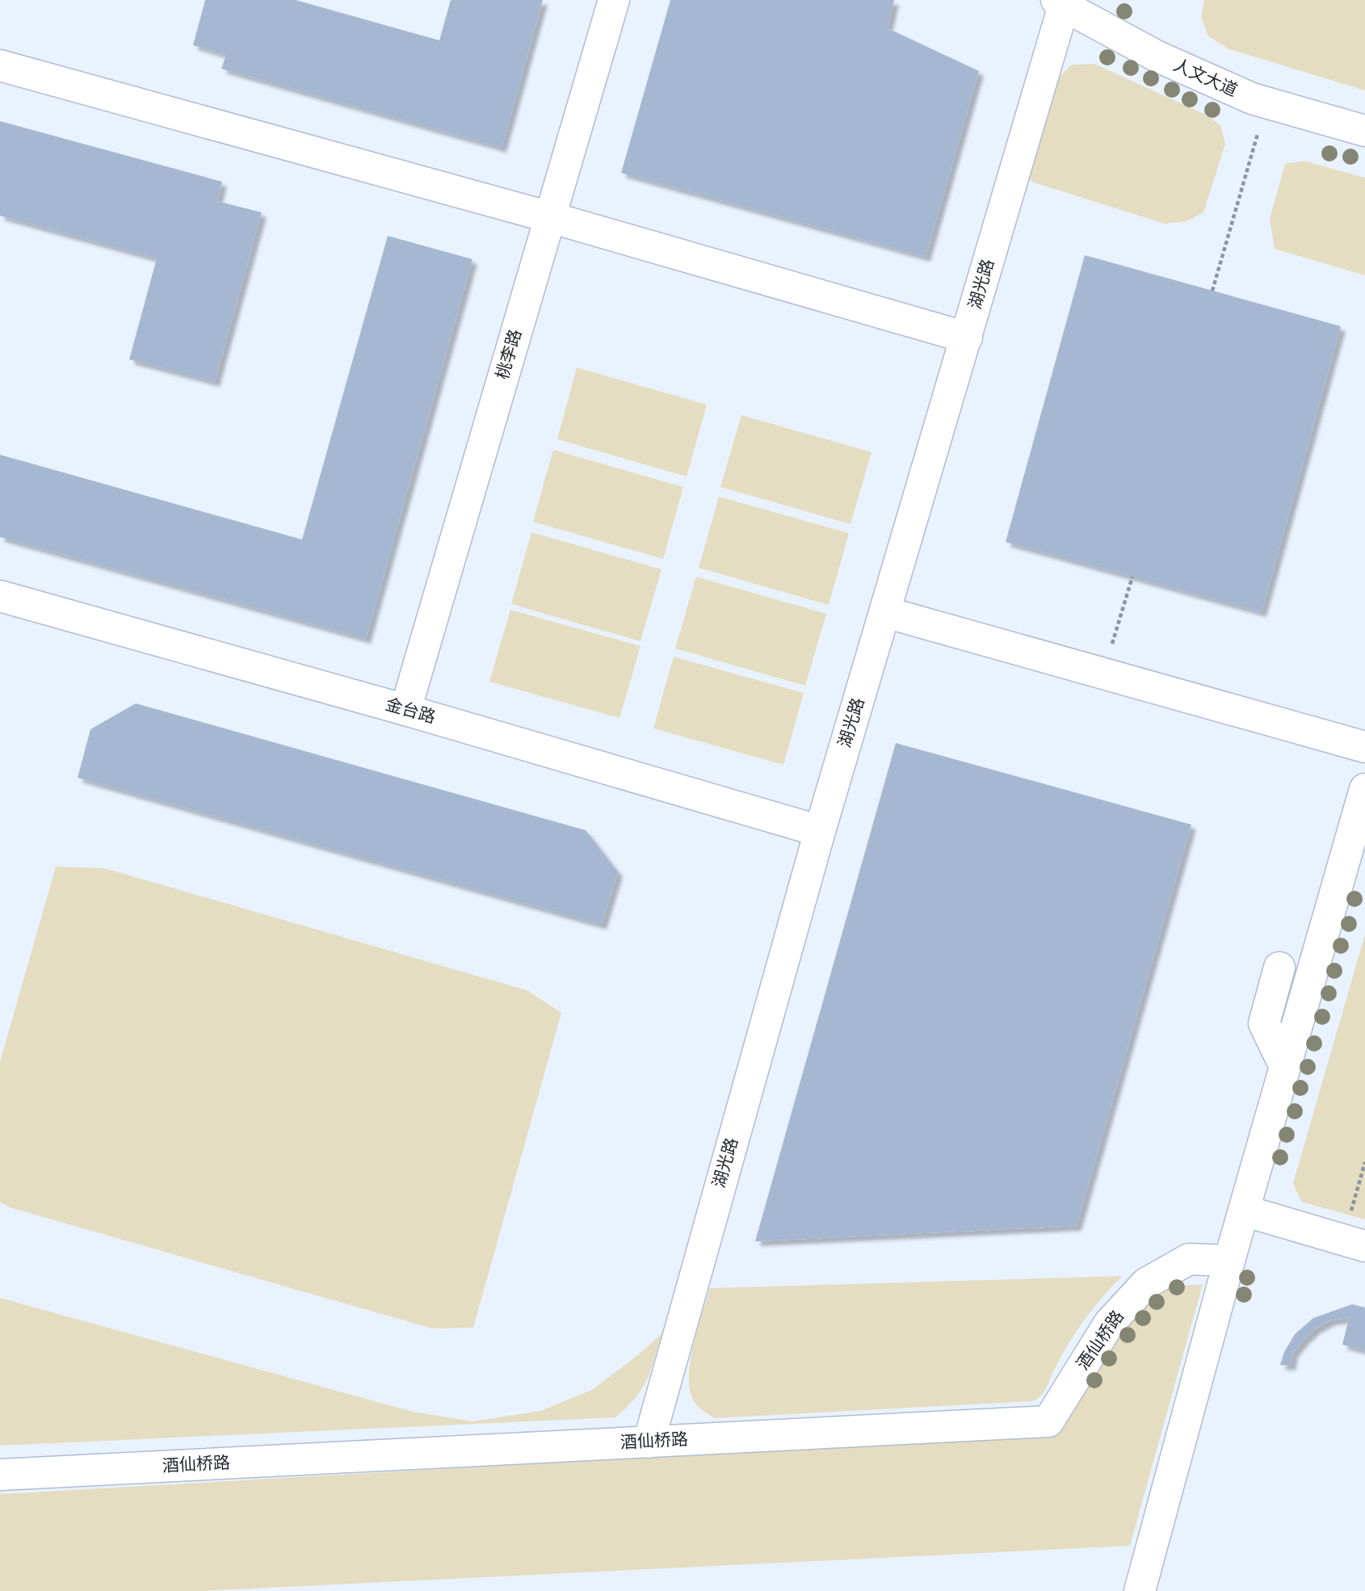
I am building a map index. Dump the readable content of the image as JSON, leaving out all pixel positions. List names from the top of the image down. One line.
{"streets":{"street":["人文大道","湖光路","桃李路","金台路","酒仙桥路"]},"crossings":[["人文大道","湖光路"],["湖光路","金台路"],["湖光路","酒仙桥路"],["桃李路","金台路"]]}
